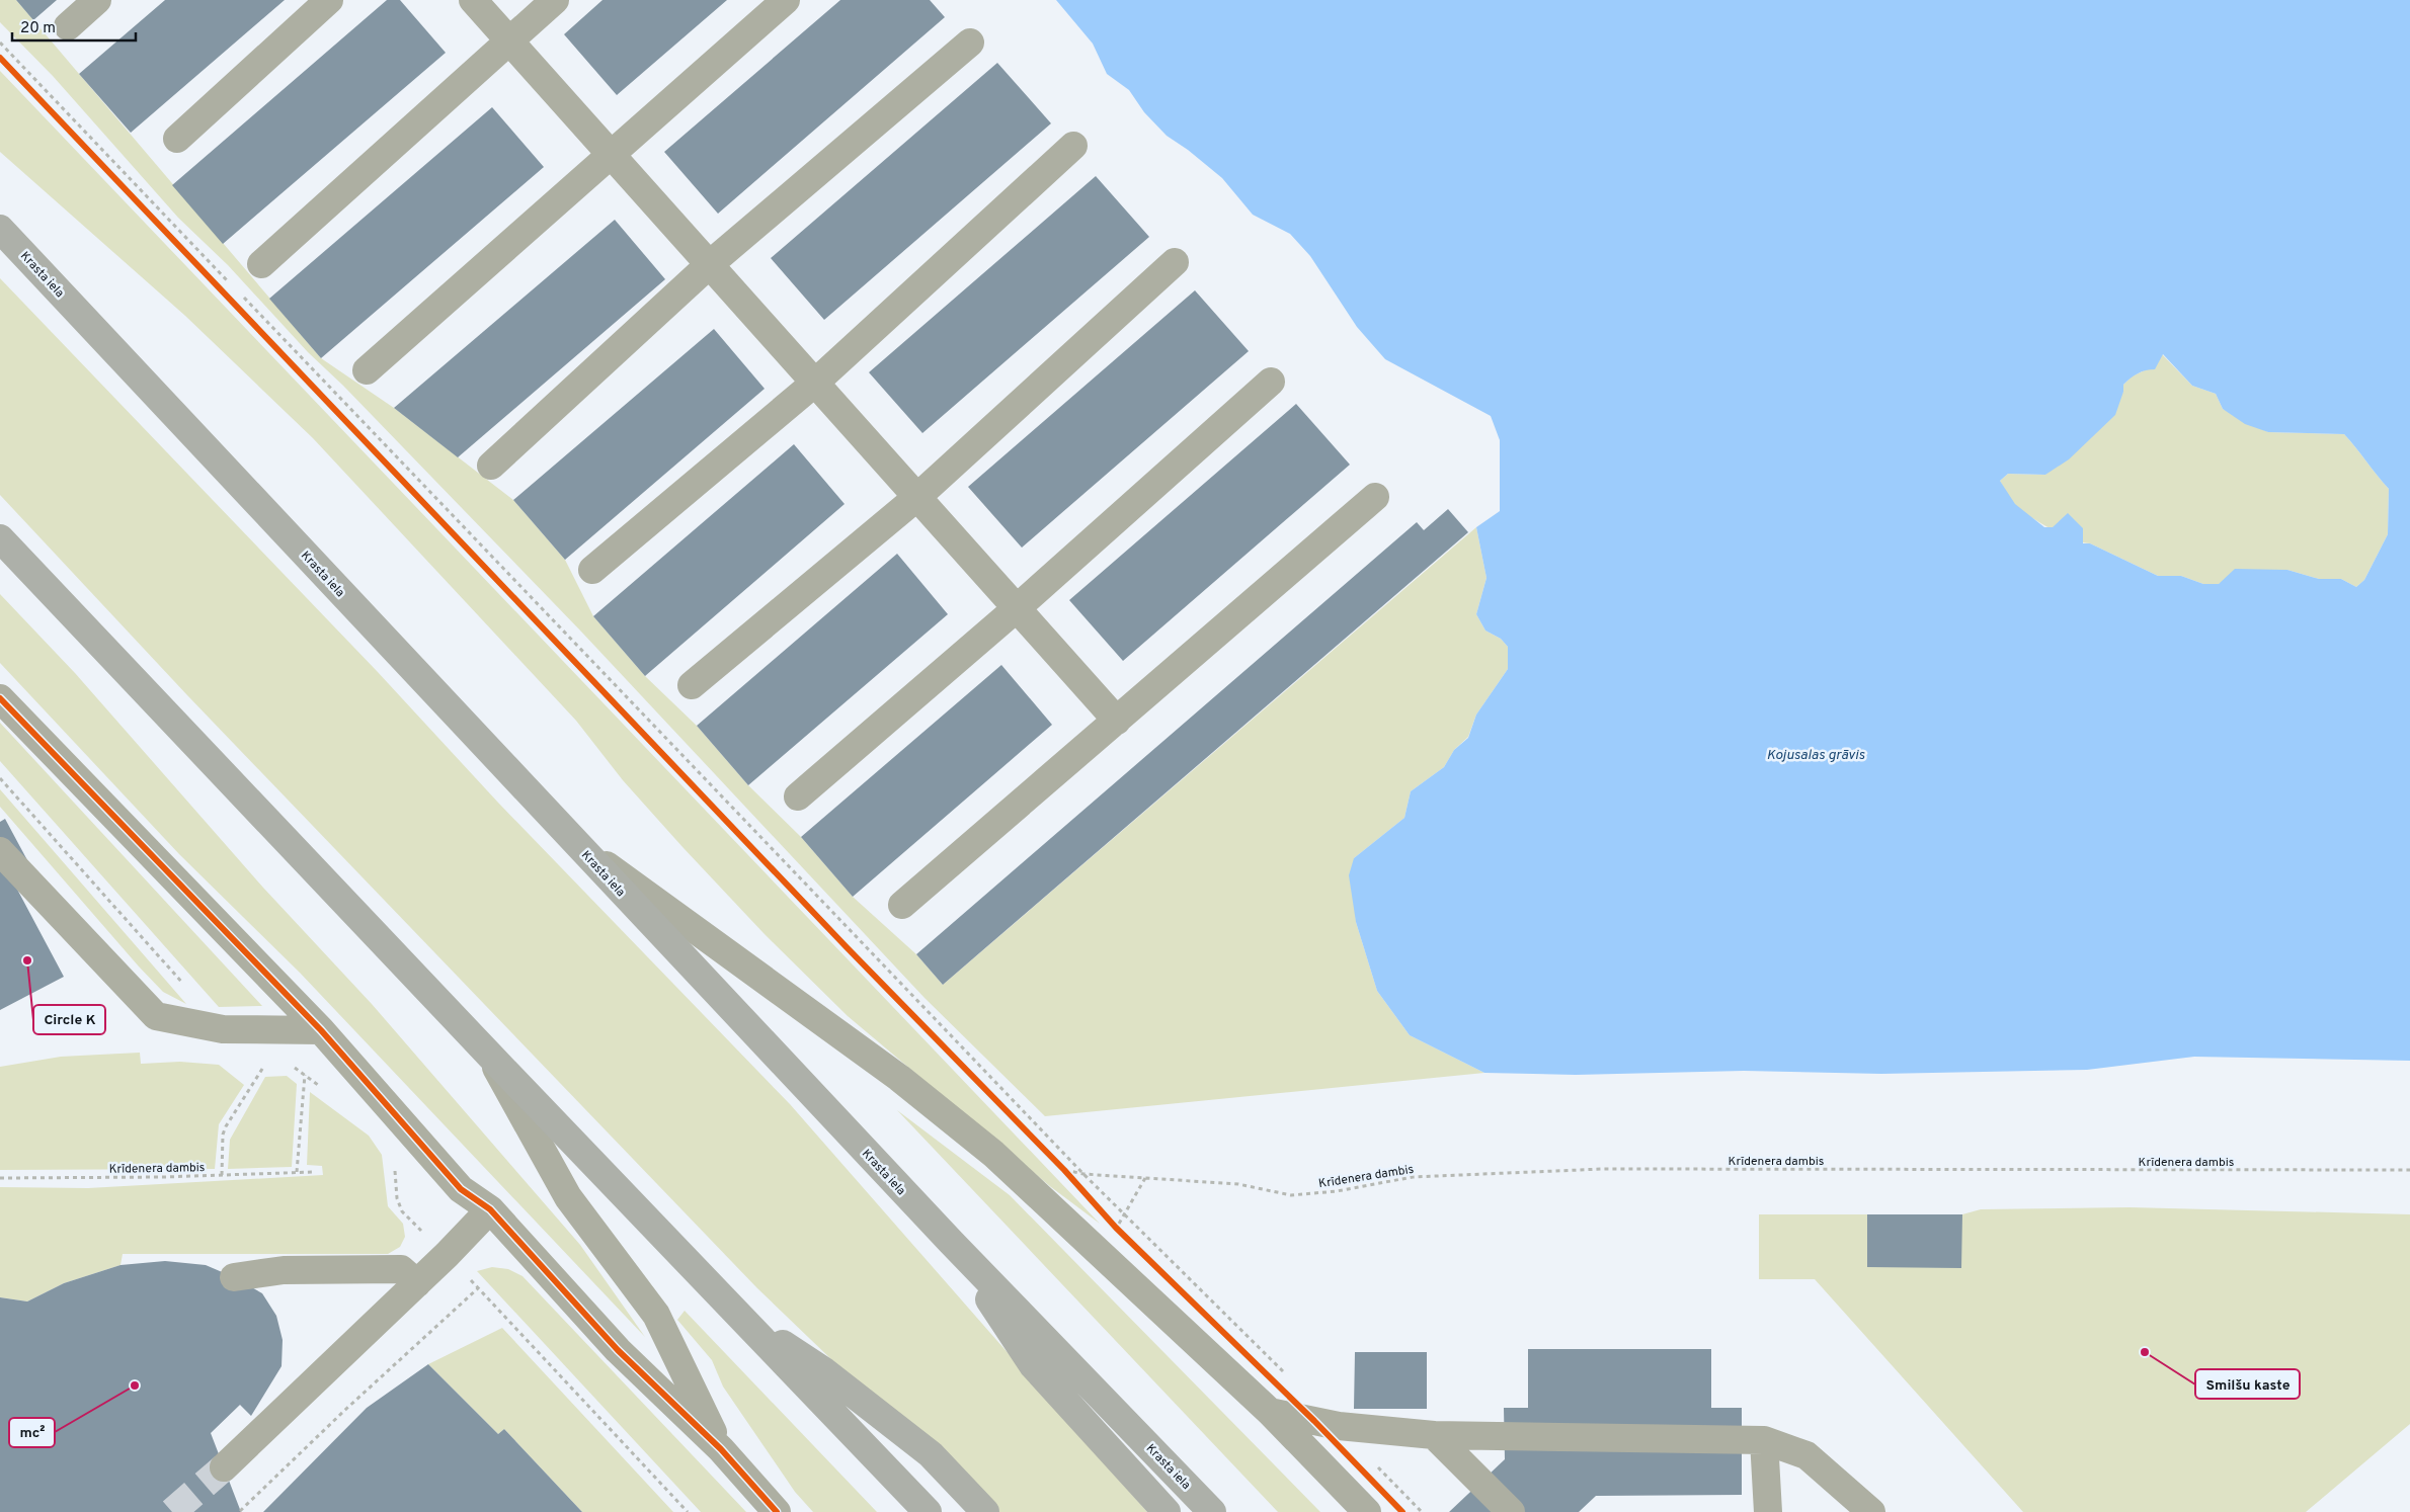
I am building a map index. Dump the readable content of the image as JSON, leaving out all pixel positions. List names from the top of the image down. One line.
{"streets":{"highway":["Krasta iela"],"path":["Krīdenera dambis"]},"water":["Kojusalas grāvis"],"places":["Circle K","Smilšu kaste","mc²"],"scale_bar":"20 m"}
